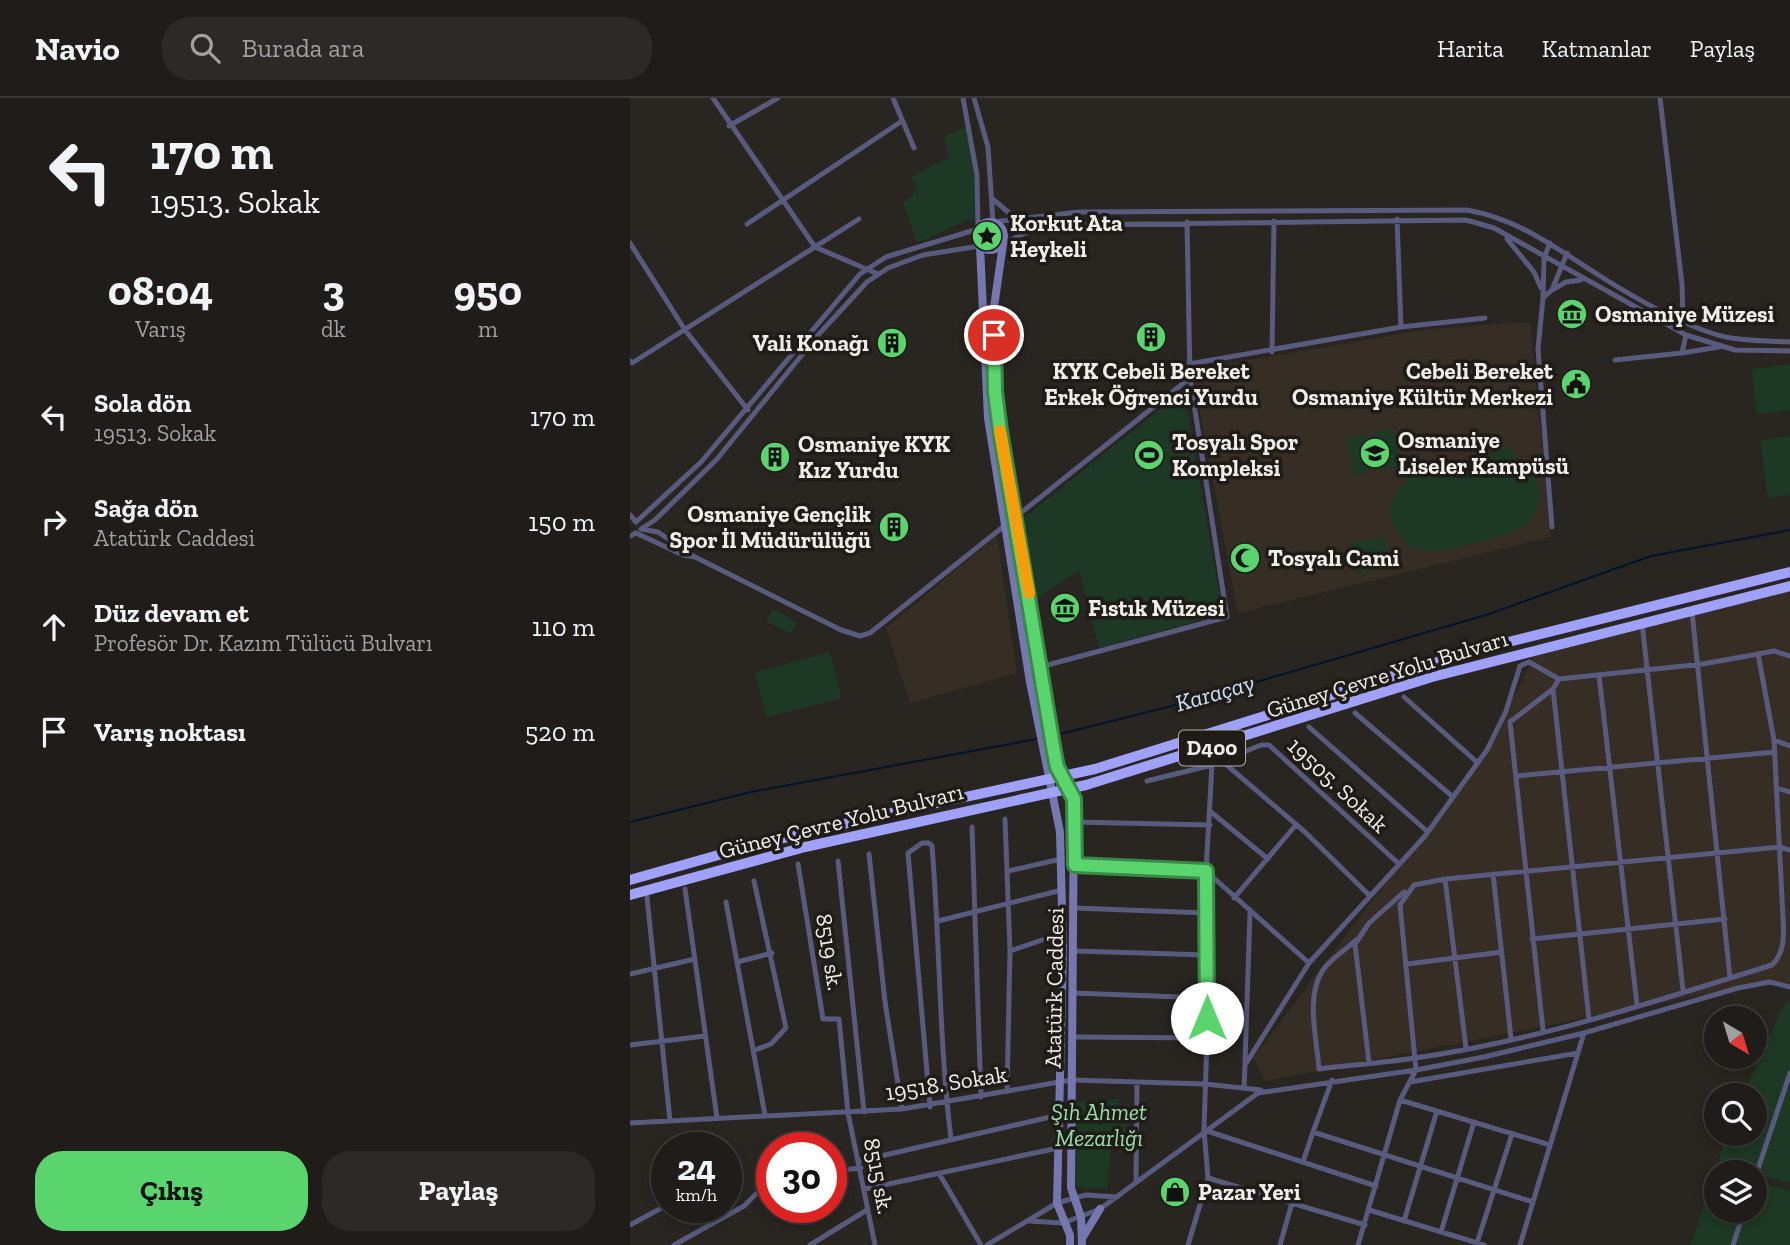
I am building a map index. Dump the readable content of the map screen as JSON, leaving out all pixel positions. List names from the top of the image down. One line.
{"streets":{"highway":["Güney Çevre Yolu Bulvarı","D400"],"street":["19505. Sokak","8519 sk.","Atatürk Caddesi","19518. Sokak","8515 sk."]},"crossings":[["Güney Çevre Yolu Bulvarı","Atatürk Caddesi"],["8519 sk.","19518. Sokak"],["8519 sk.","8515 sk."],["Atatürk Caddesi","19518. Sokak"],["19518. Sokak","8515 sk."]],"water":["Karaçay"],"parks":["Şıh Ahmet Mezarlığı"],"places":{"place":["Korkut Ata Heykeli"],"museum":["Osmaniye Müzesi","Fıstık Müzesi"],"building":["KYK Cebeli Bereket Erkek Öğrenci Yurdu","Vali Konağı","Osmaniye KYK Kız Yurdu","Osmaniye Gençlik Spor İl Müdürülüğü"],"public building":["Cebeli Bereket Osmaniye Kültür Merkezi"],"school or university":["Osmaniye Liseler Kampüsü"],"sports":["Tosyalı Spor Kompleksi"],"mosque":["Tosyalı Cami"],"shop":["Pazar Yeri"]},"north":"bottom right","page":{"header":"Navio","search":"Burada ara","nav":["Harita","Katmanlar","Paylaş"],"turn":["170 m","19513. Sokak"],"eta":["08:04","Varış","3","dk","950","m"],"list":[{"name":"Sola dön","note":"19513. Sokak","value":"170 m"},{"name":"Sağa dön","note":"Atatürk Caddesi","value":"150 m"},{"name":"Düz devam et","note":"Profesör Dr. Kazım Tülücü Bulvarı","value":"110 m"},{"name":"Varış noktası","value":"520 m"}],"speed":"24 km/h","limit":"30","buttons":["Çıkış","Paylaş"]}}
